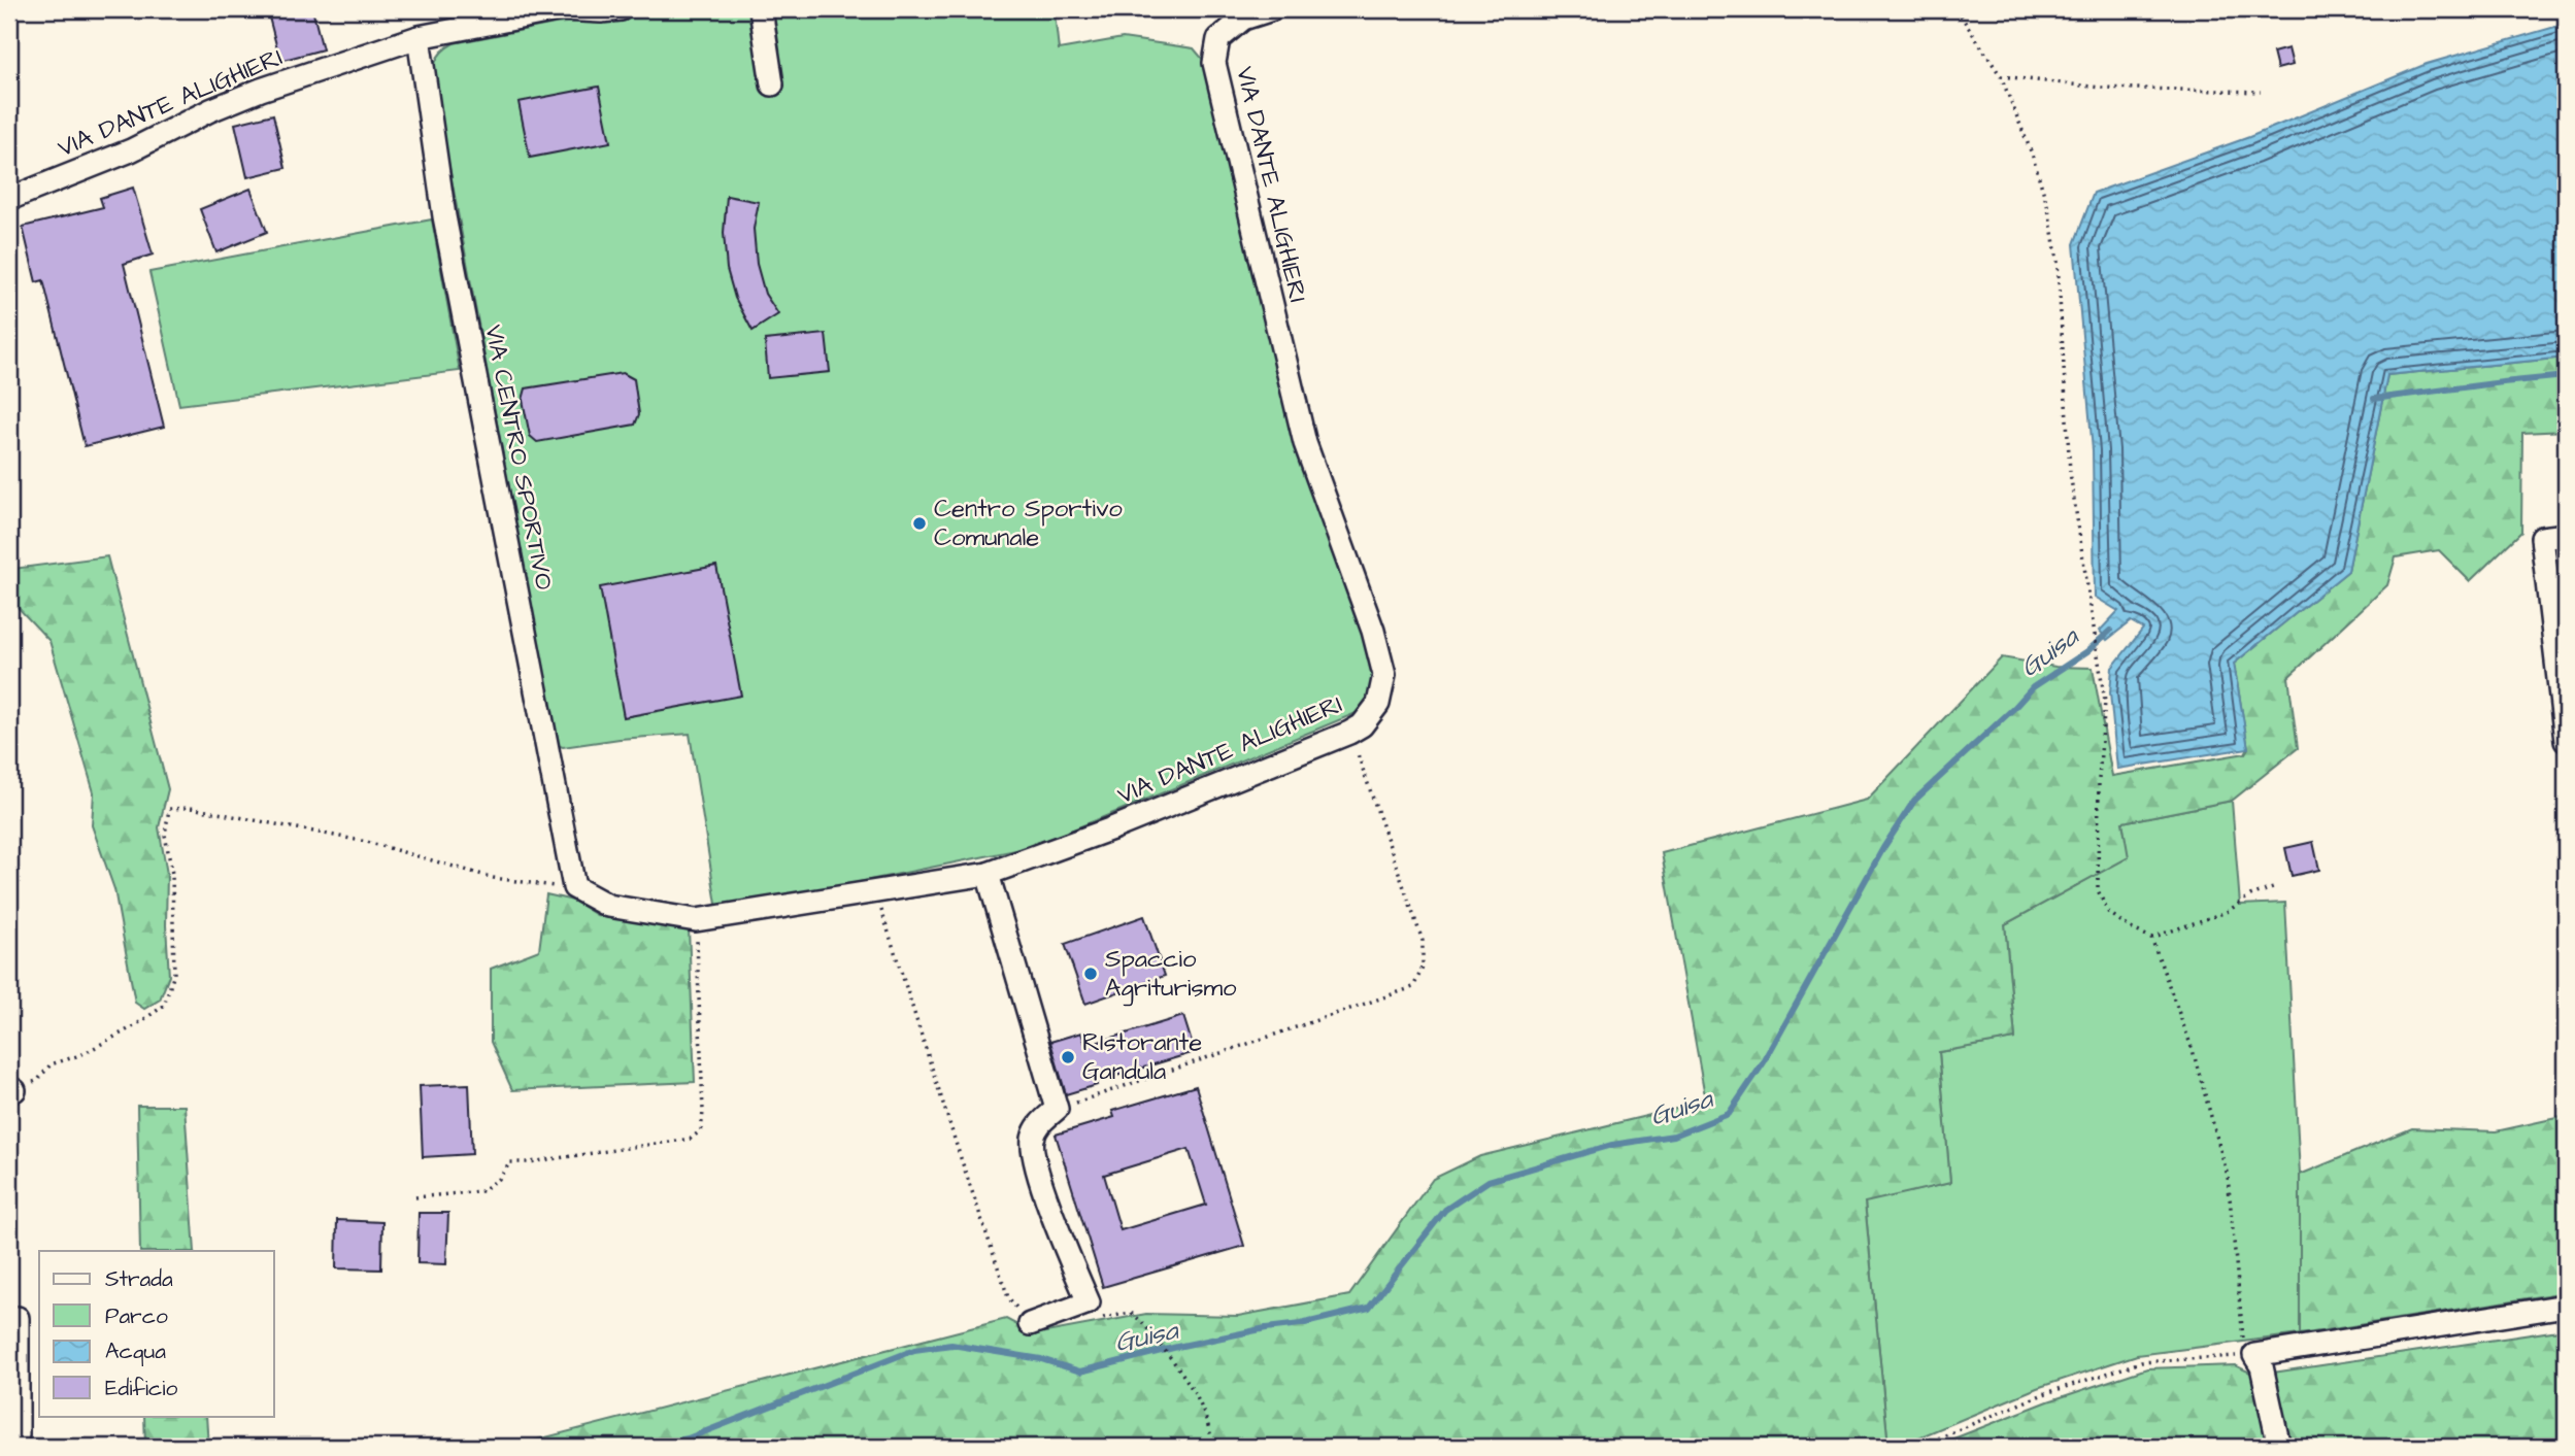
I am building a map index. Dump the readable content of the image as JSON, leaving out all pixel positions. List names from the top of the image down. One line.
{"streets":{"street":["VIA DANTE ALIGHIERI","VIA CENTRO SPORTIVO"]},"crossings":[["VIA DANTE ALIGHIERI","VIA CENTRO SPORTIVO"]],"water":["Guisa"],"places":["Centro Sportivo Comunale","Spaccio Agriturismo","RIstorante Gandula"],"legend":["Strada","Parco","Acqua","Edificio"]}
